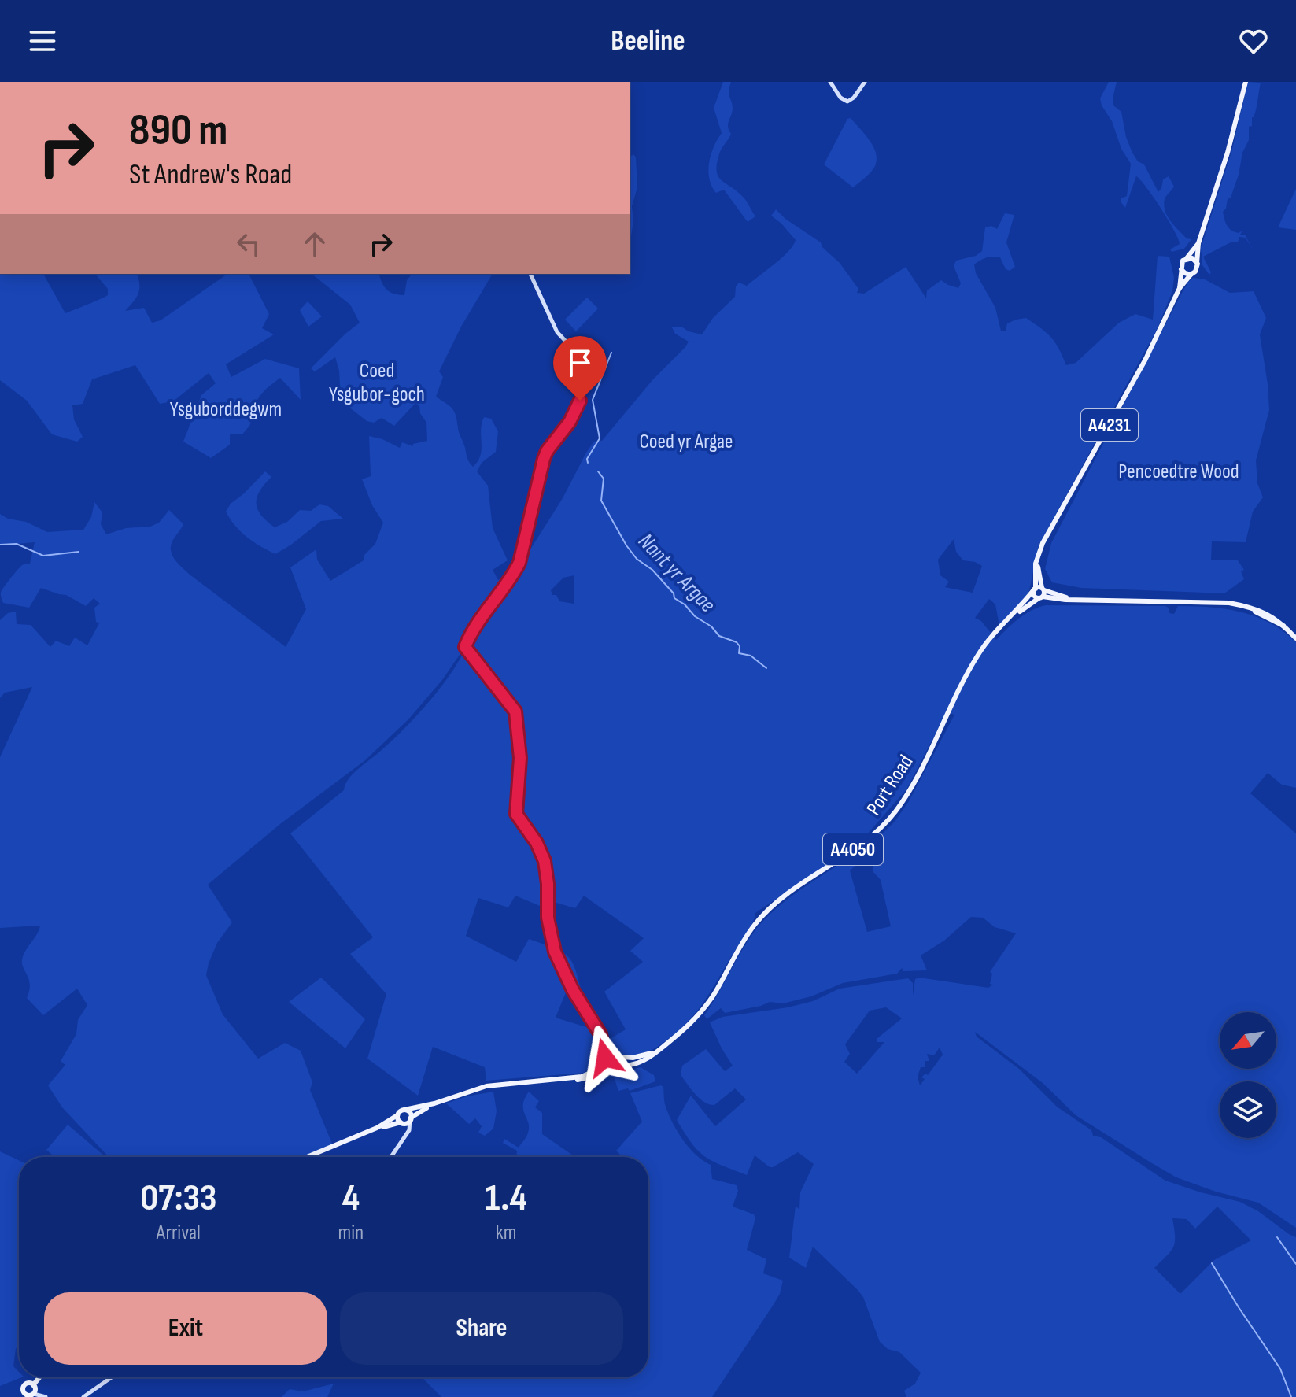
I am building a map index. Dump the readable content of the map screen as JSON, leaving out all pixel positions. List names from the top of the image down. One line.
{"streets":{"main road":["A4231","Port Road","A4050"]},"crossings":[["A4231","Port Road"]],"water":["Nant yr Argae"],"parks":["Coed Ysgubor-goch","Ysguborddegwm","Coed yr Argae","Pencoedtre Wood"],"north":"bottom left","page":{"header":"Beeline","turn":["890 m","St Andrew's Road"],"eta":["07:33","Arrival","4","min","1.4","km"],"buttons":["Exit","Share"]}}
